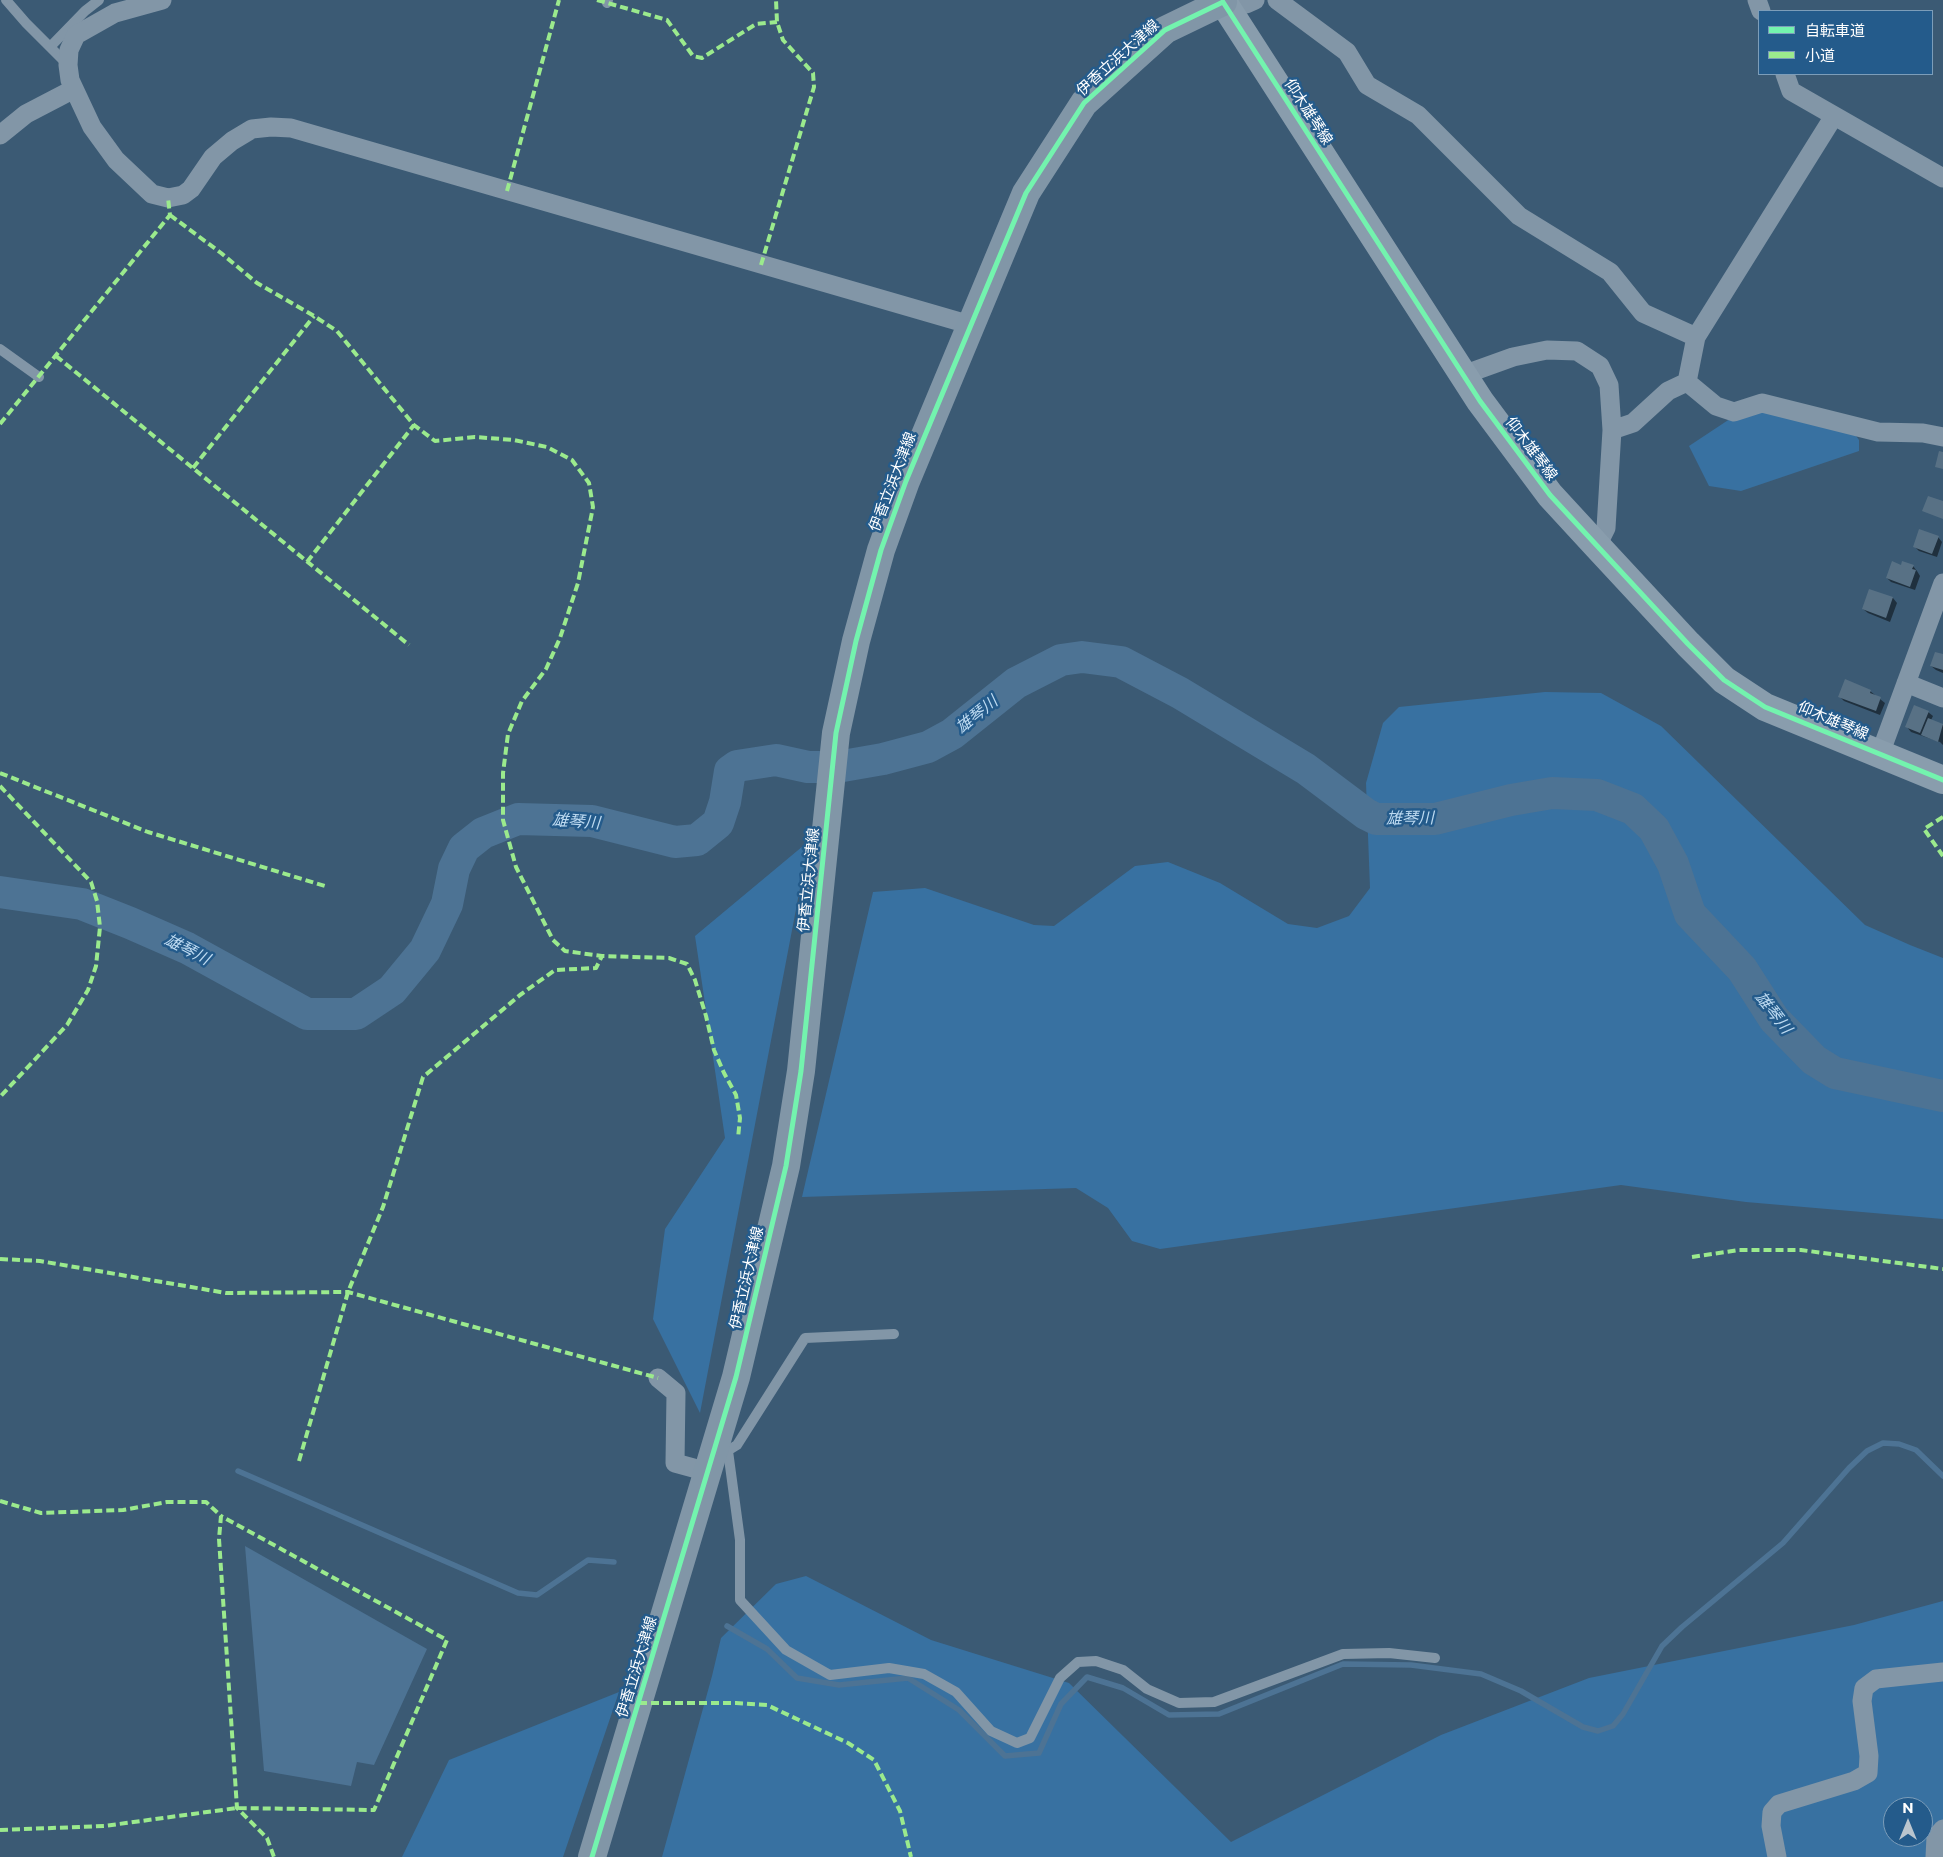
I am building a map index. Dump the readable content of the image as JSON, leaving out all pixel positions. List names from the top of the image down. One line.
{"streets":{"main road":["伊香立浜大津線","仰木雄琴線"]},"crossings":[["伊香立浜大津線","仰木雄琴線"]],"water":["雄琴川"],"legend":["自転車道","小道"],"north":"top"}
